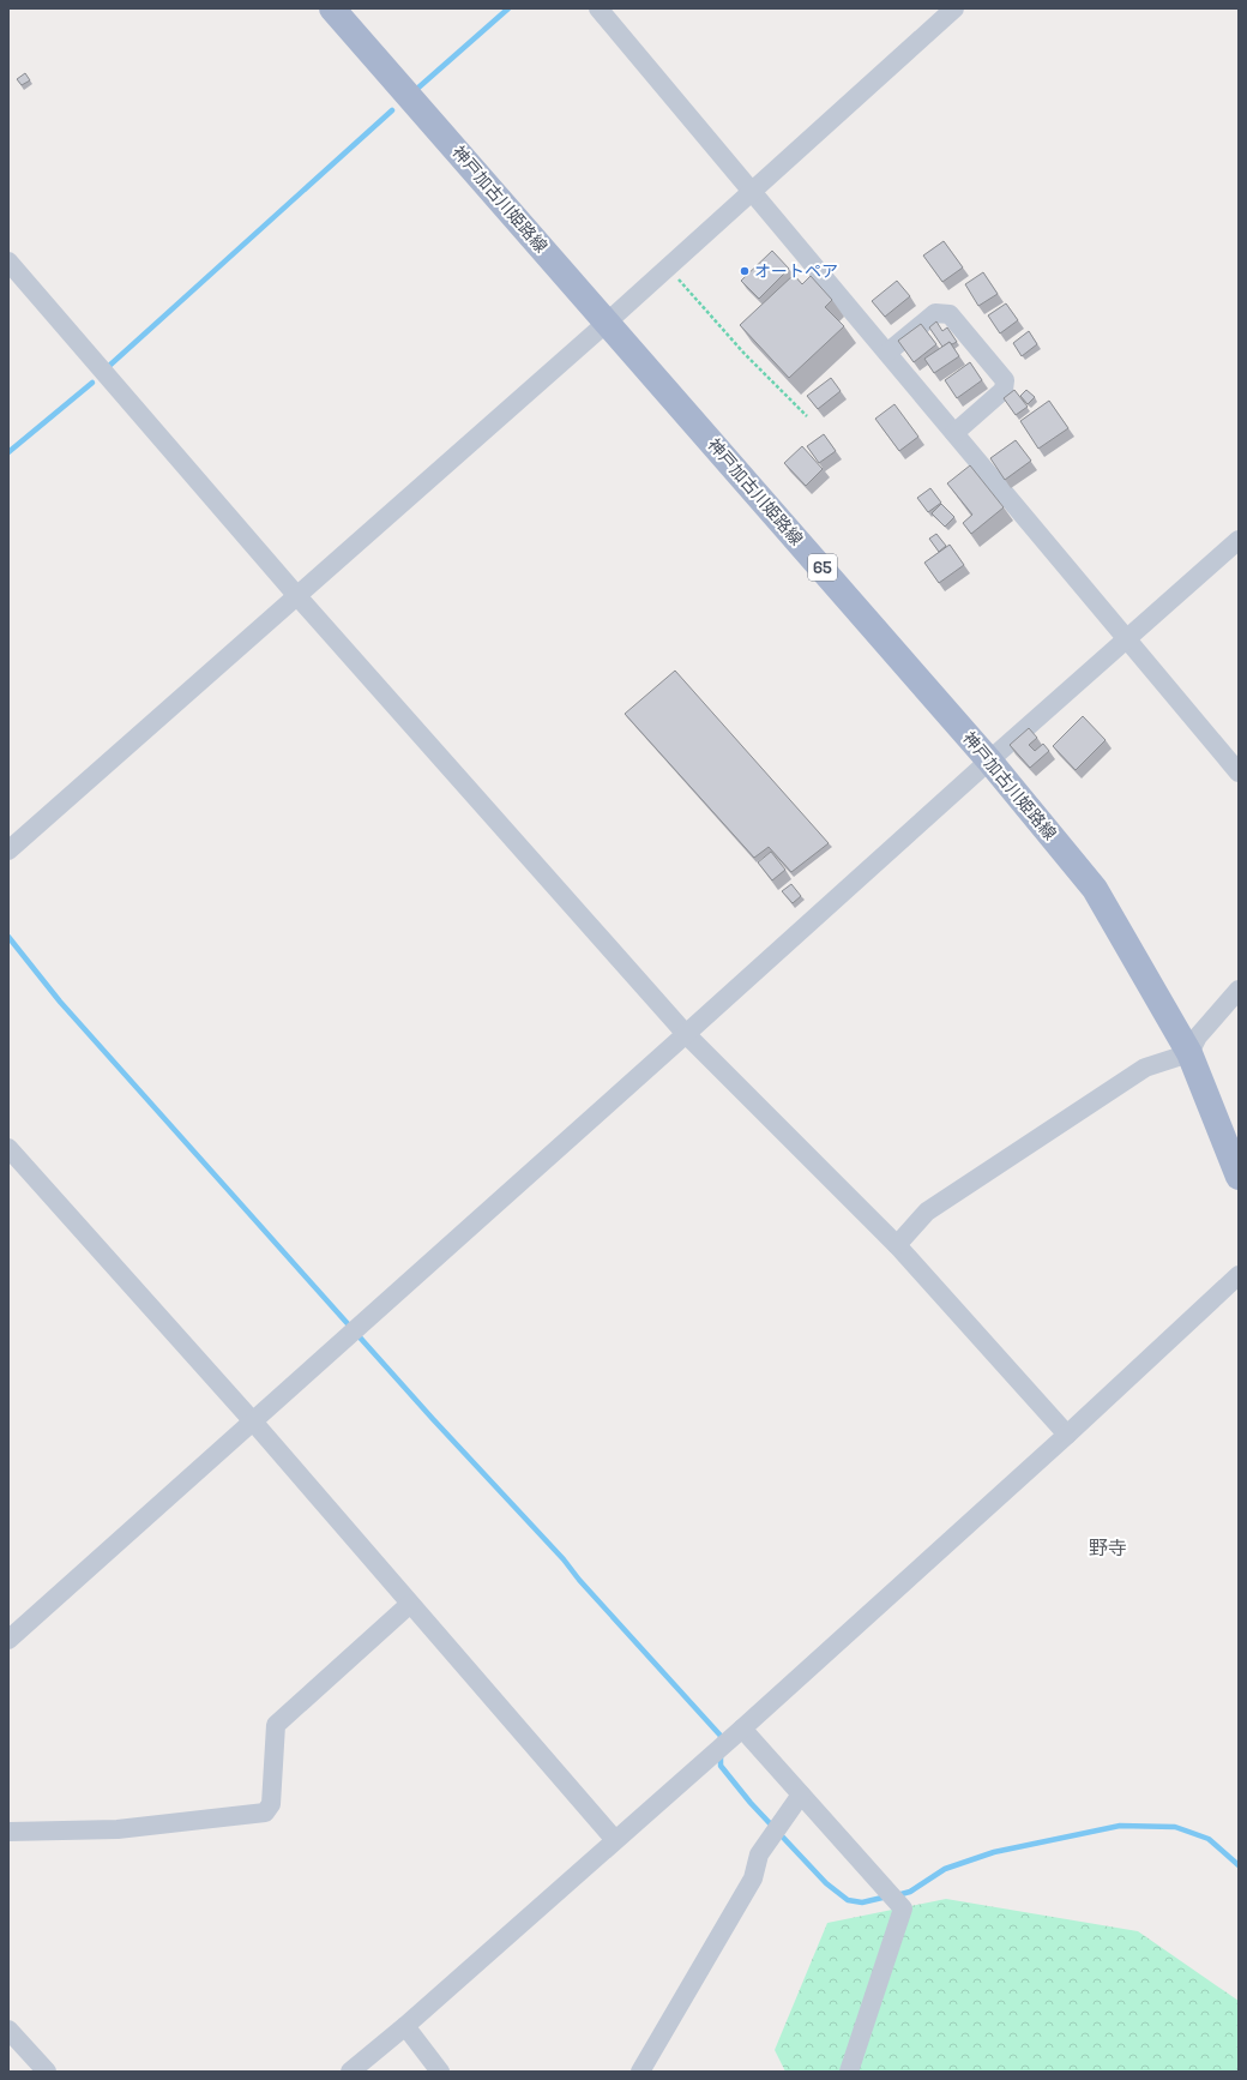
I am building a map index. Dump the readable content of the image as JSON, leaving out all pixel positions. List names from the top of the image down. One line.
{"streets":{"main road":["神戸加古川姫路線","65"]},"districts":["野寺"],"places":["オートペア"]}
